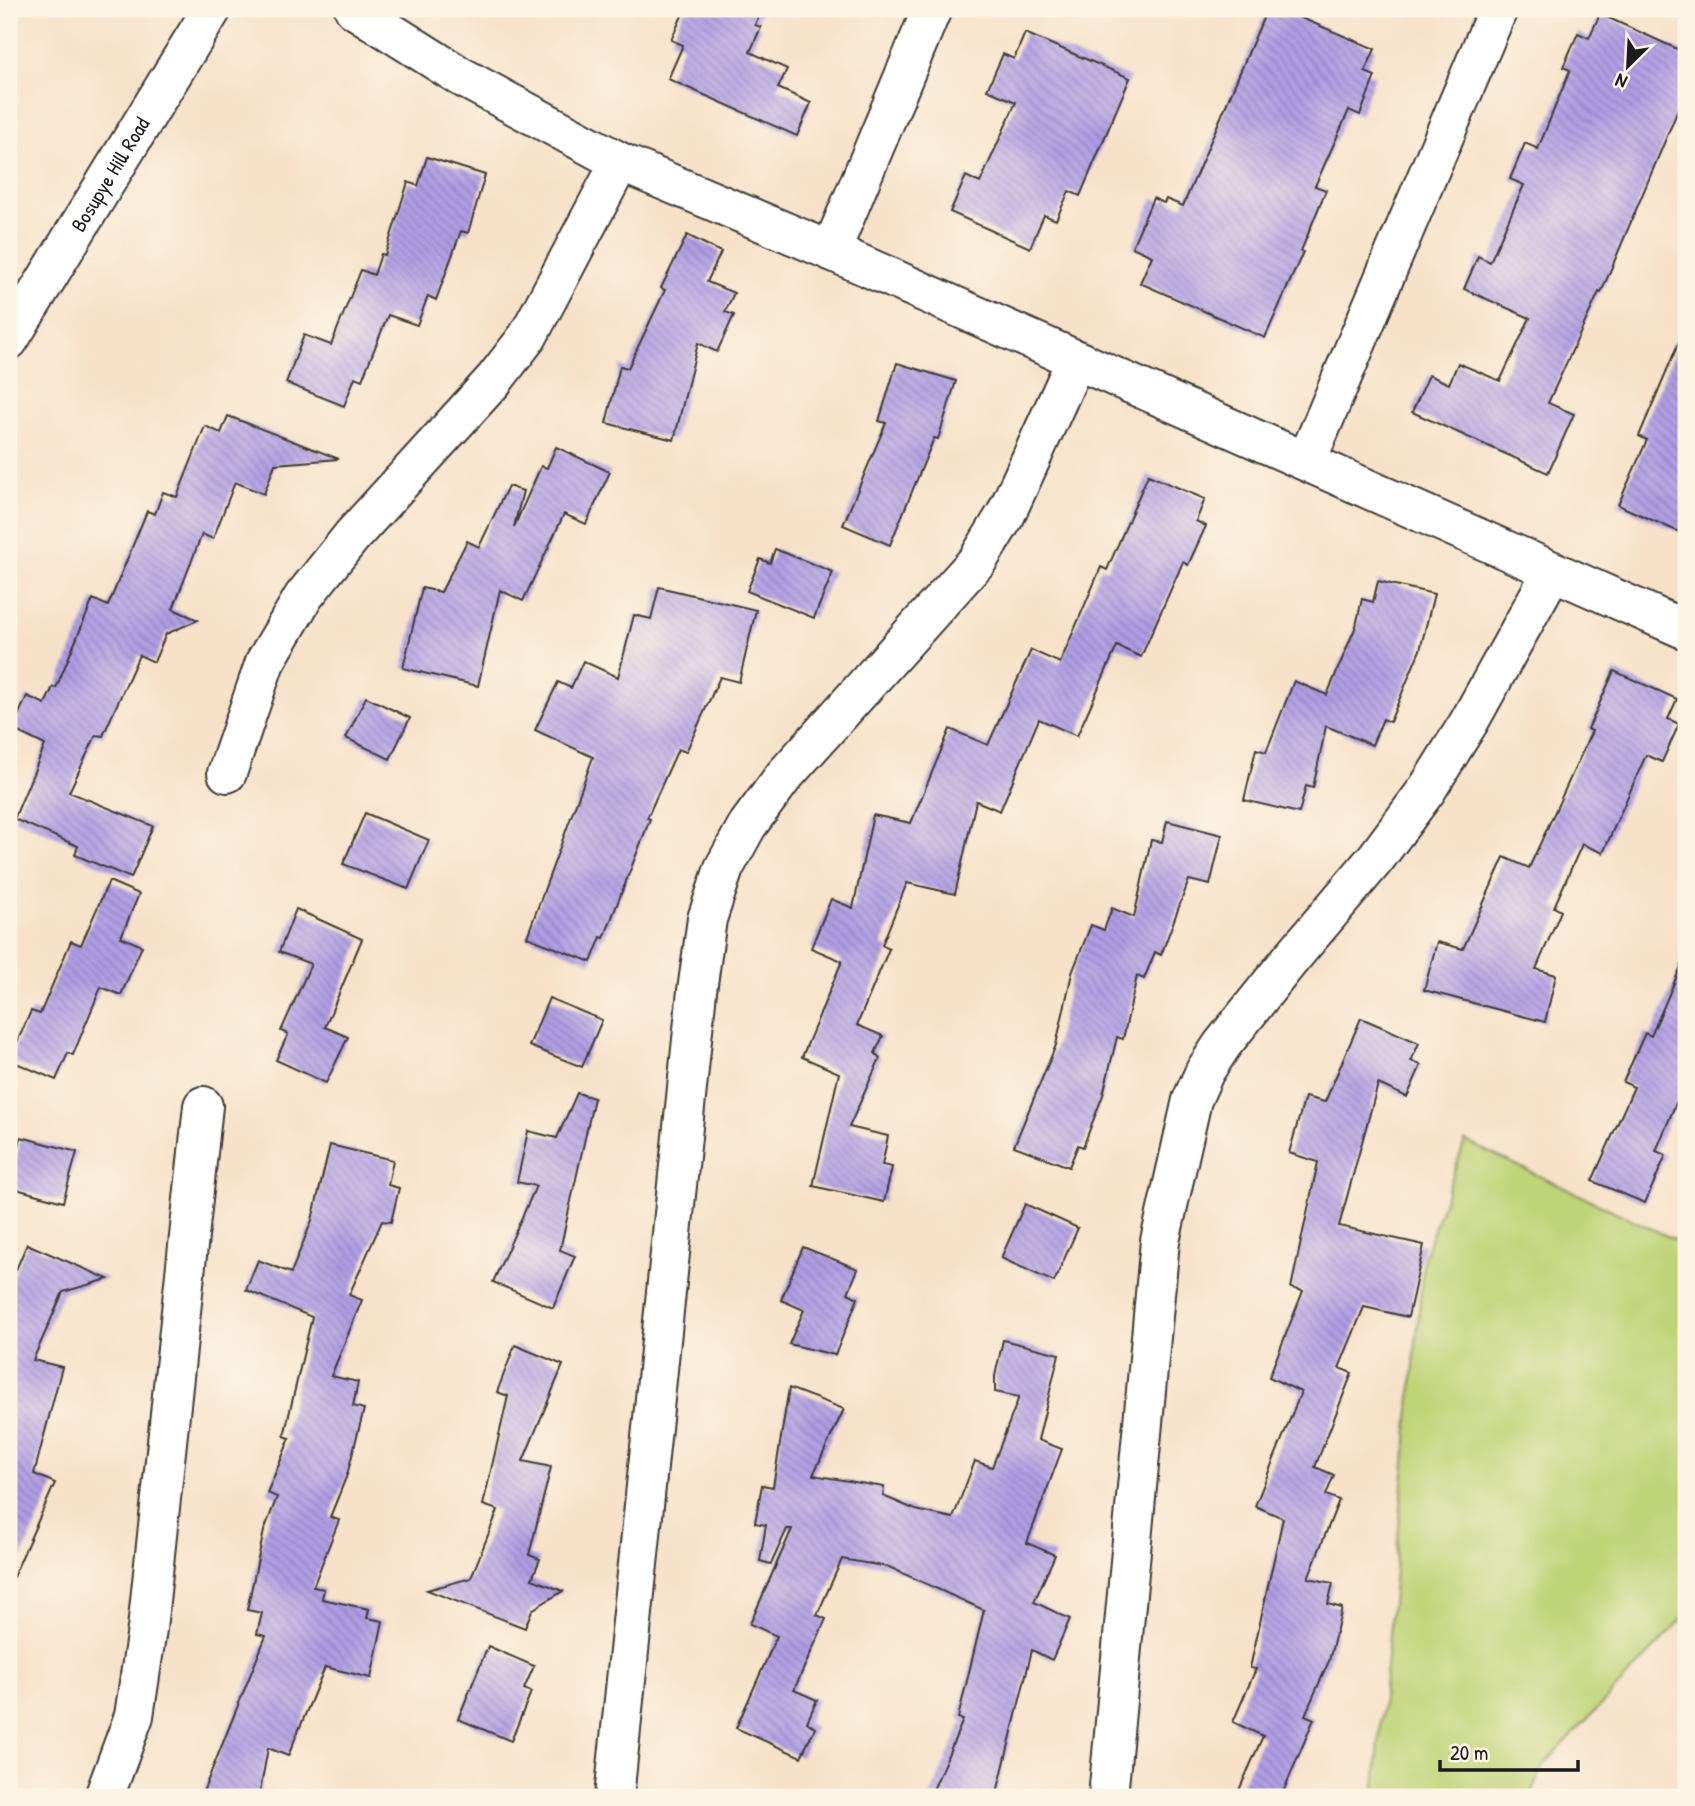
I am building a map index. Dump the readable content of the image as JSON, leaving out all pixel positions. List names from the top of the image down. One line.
{"streets":{"street":["Bosupye Hill Road"]},"scale_bar":"20 m","north":"bottom left"}
